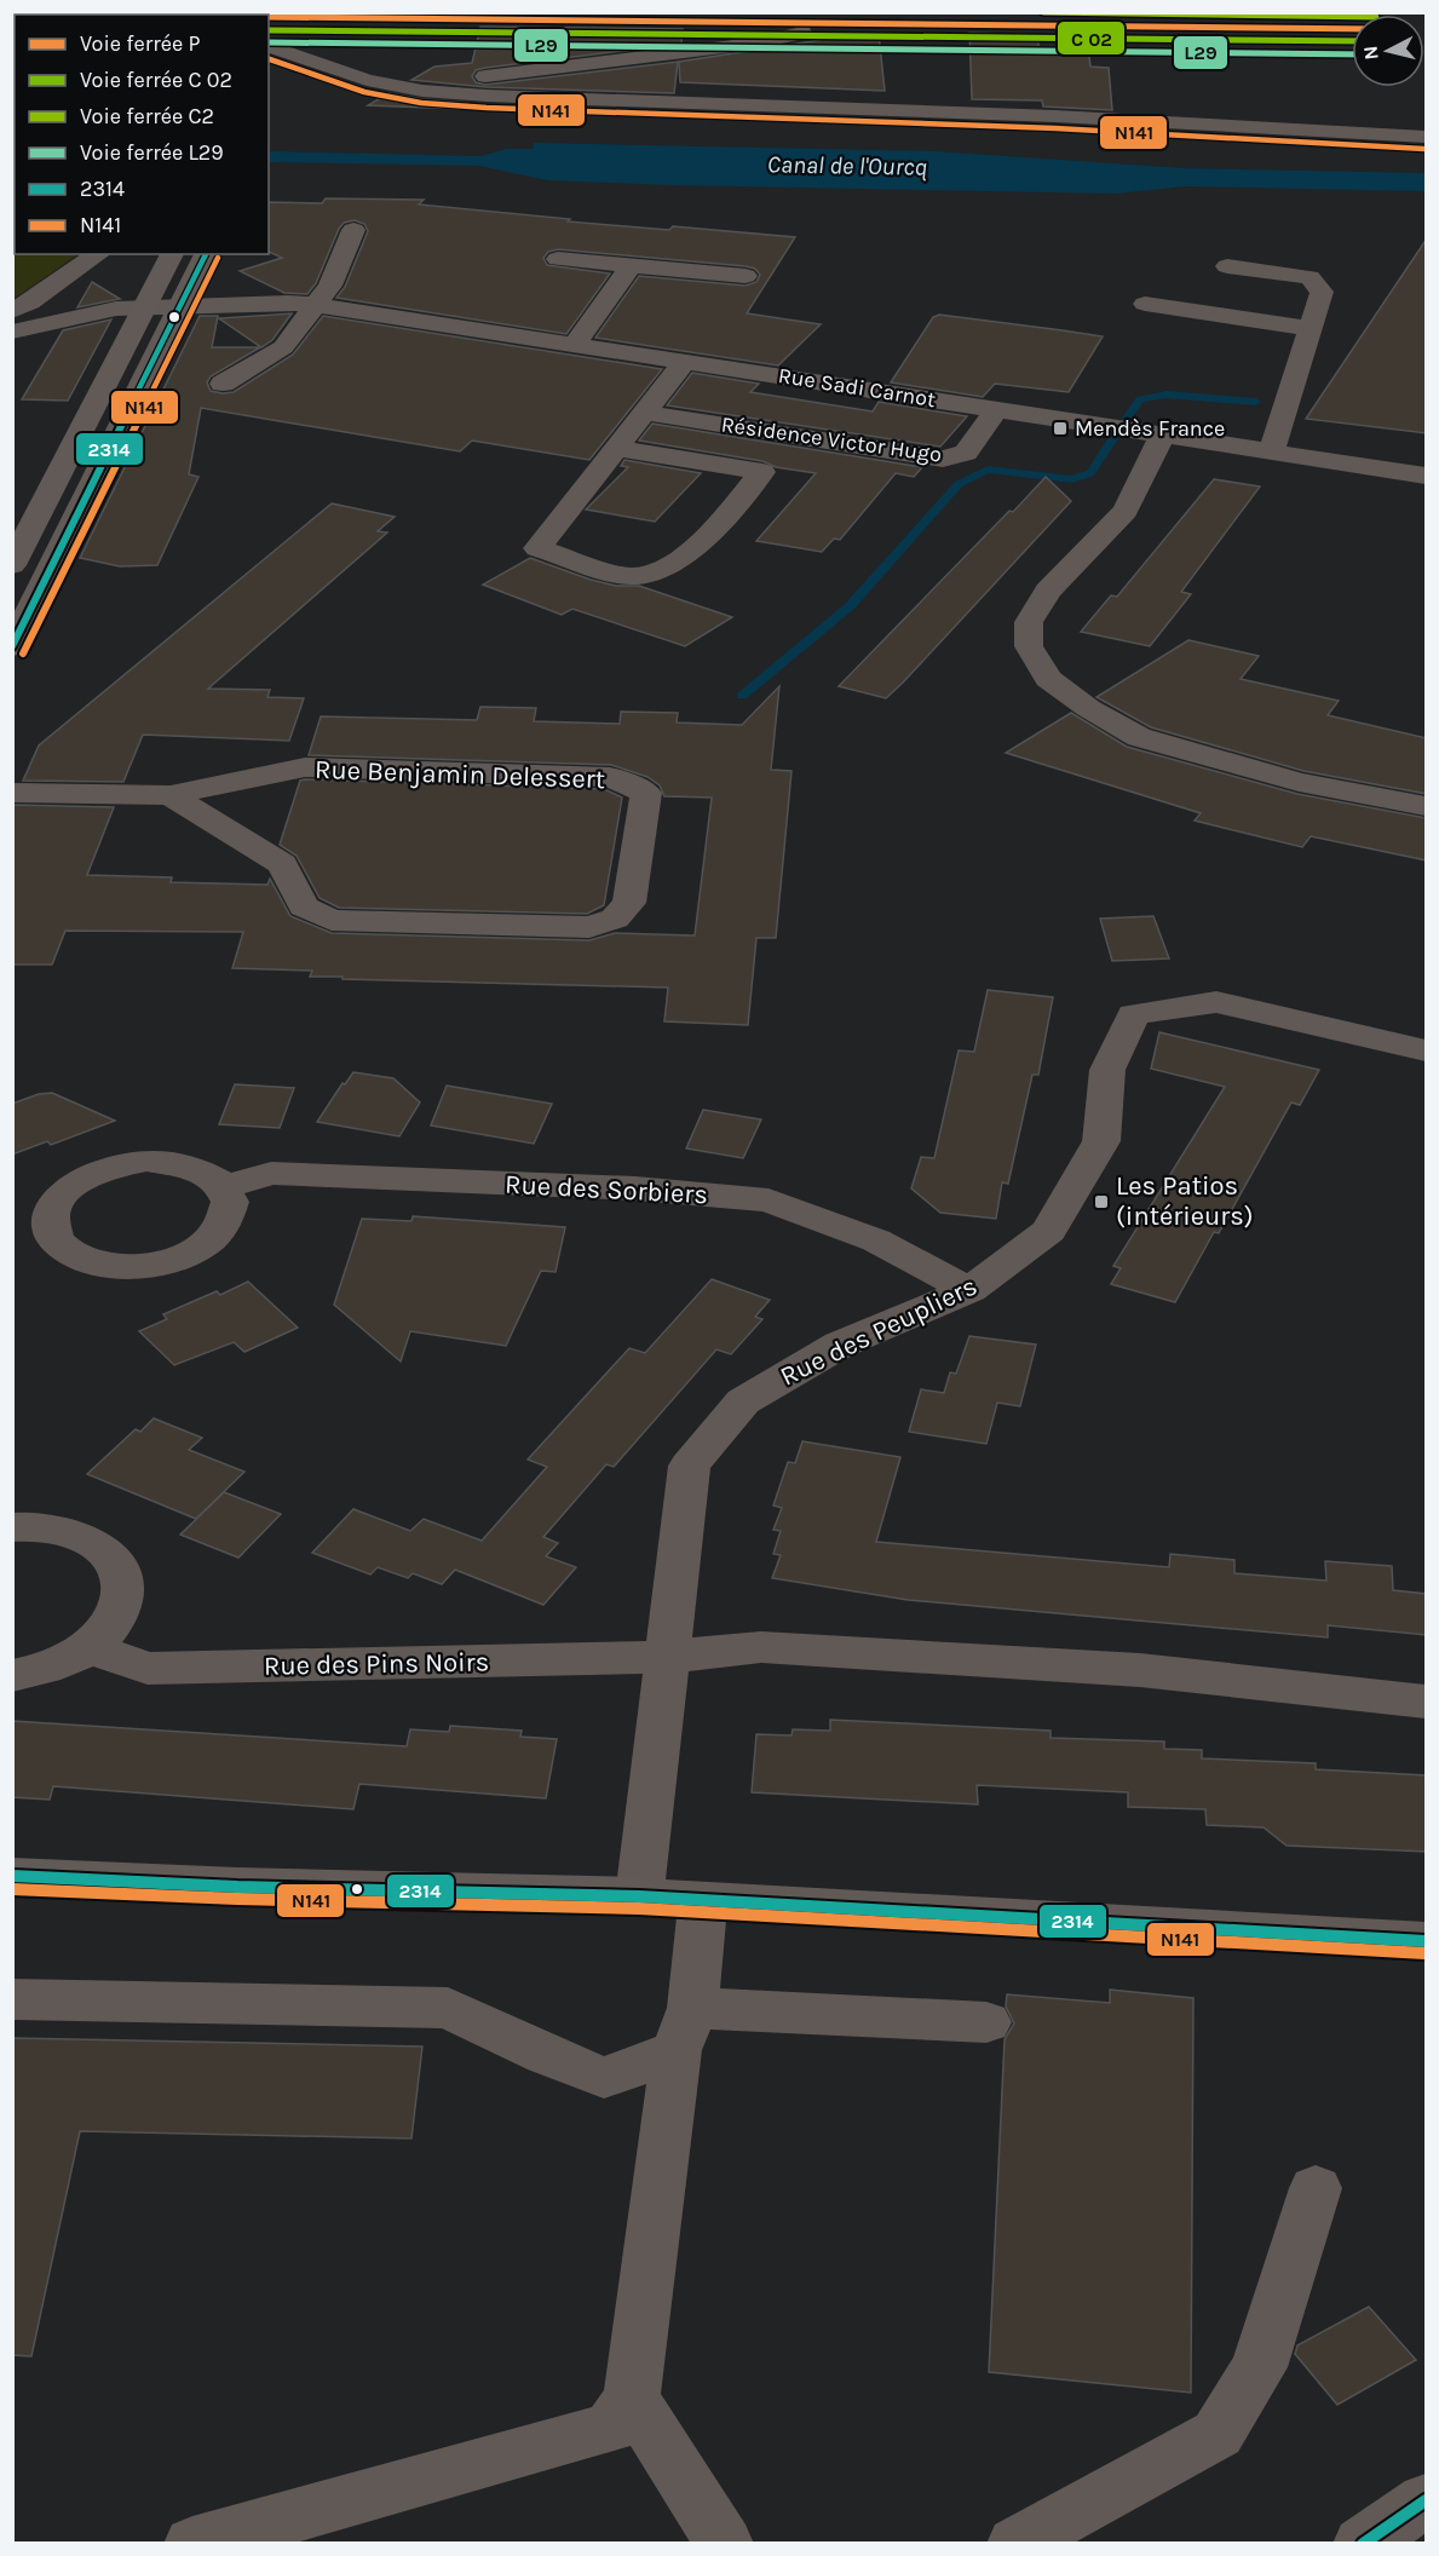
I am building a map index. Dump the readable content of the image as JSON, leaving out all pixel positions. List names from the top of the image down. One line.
{"streets":{"street":["Rue Sadi Carnot","Résidence Victor Hugo","Rue Benjamin Delessert","Rue des Sorbiers","Rue des Peupliers","Rue des Pins Noirs"]},"crossings":[["Rue Sadi Carnot","Résidence Victor Hugo"],["Rue des Sorbiers","Rue des Peupliers"],["Rue des Peupliers","Rue des Pins Noirs"]],"water":["Canal de l'Ourcq"],"places":{"transit":["Mendès France","Les Patios (intérieurs)"]},"lines":["rail line C2","rail line P","rail line L29","transit line N141","transit line 2314"],"legend":["Voie ferrée P","Voie ferrée C 02","Voie ferrée C2","Voie ferrée L29","2314","N141"],"north":"left"}
